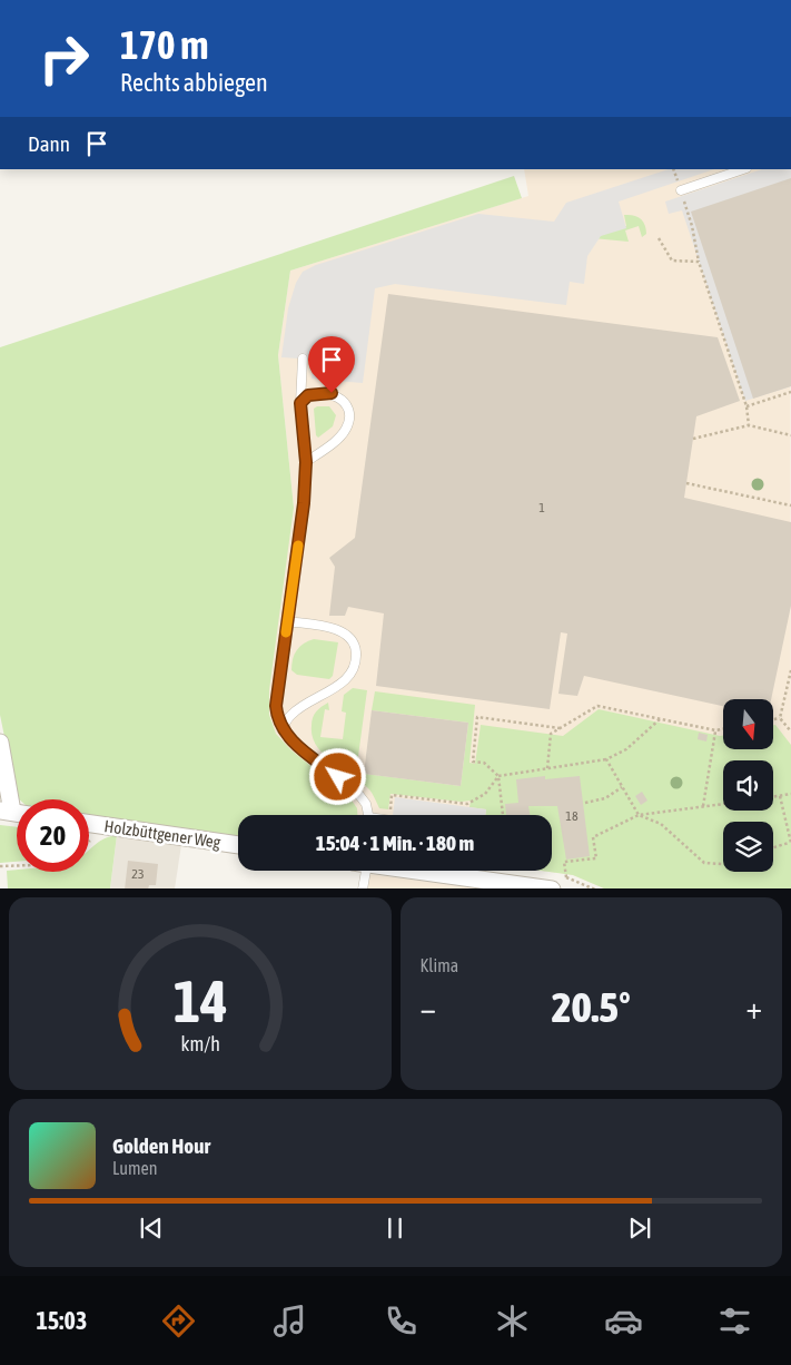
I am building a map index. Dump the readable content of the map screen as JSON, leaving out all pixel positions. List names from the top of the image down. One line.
{"streets":{"street":["Holzbüttgener Weg"]},"house_numbers":["1","18","23"],"north":"bottom","page":{"turn":["170 m","Rechts abbiegen"],"then":"Dann","limit":"20","trip":"15:04 · 1 Min. · 180 m","tile":"Klima","heat":["−","20.5°","+"],"song":["Golden Hour","Lumen"],"tabs":"15:03","gauge":["14","km/h"]}}
